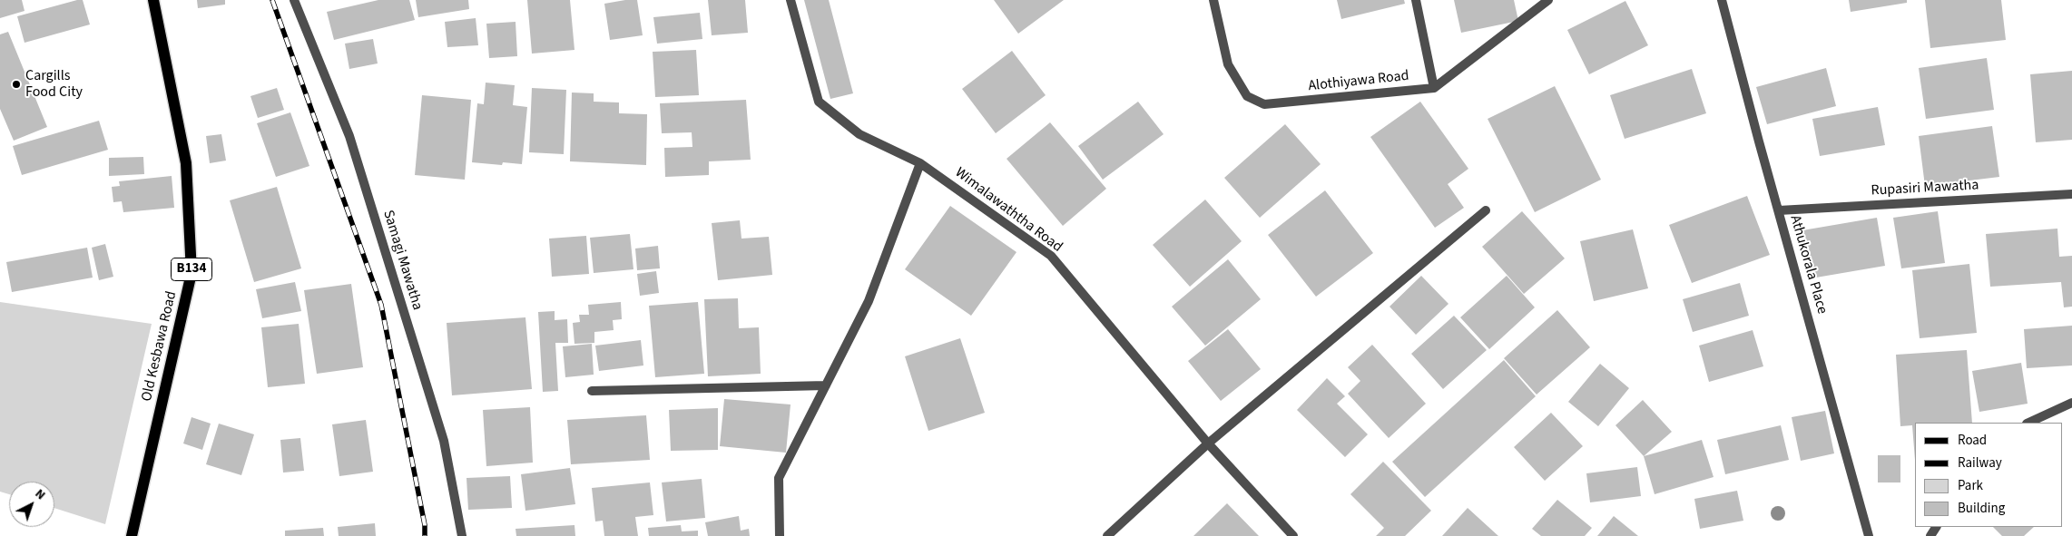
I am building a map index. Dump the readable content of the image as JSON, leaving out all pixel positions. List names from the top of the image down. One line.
{"streets":{"main road":["B134","Old Kesbawa Road"],"street":["Alothiyawa Road","Rupasiri Mawatha","Wimalawaththa Road","Samagi Mawatha","Athukorala Place"]},"crossings":[["Rupasiri Mawatha","Athukorala Place"]],"places":["Cargills Food City"],"legend":["Road","Railway","Park","Building"],"north":"top right"}
